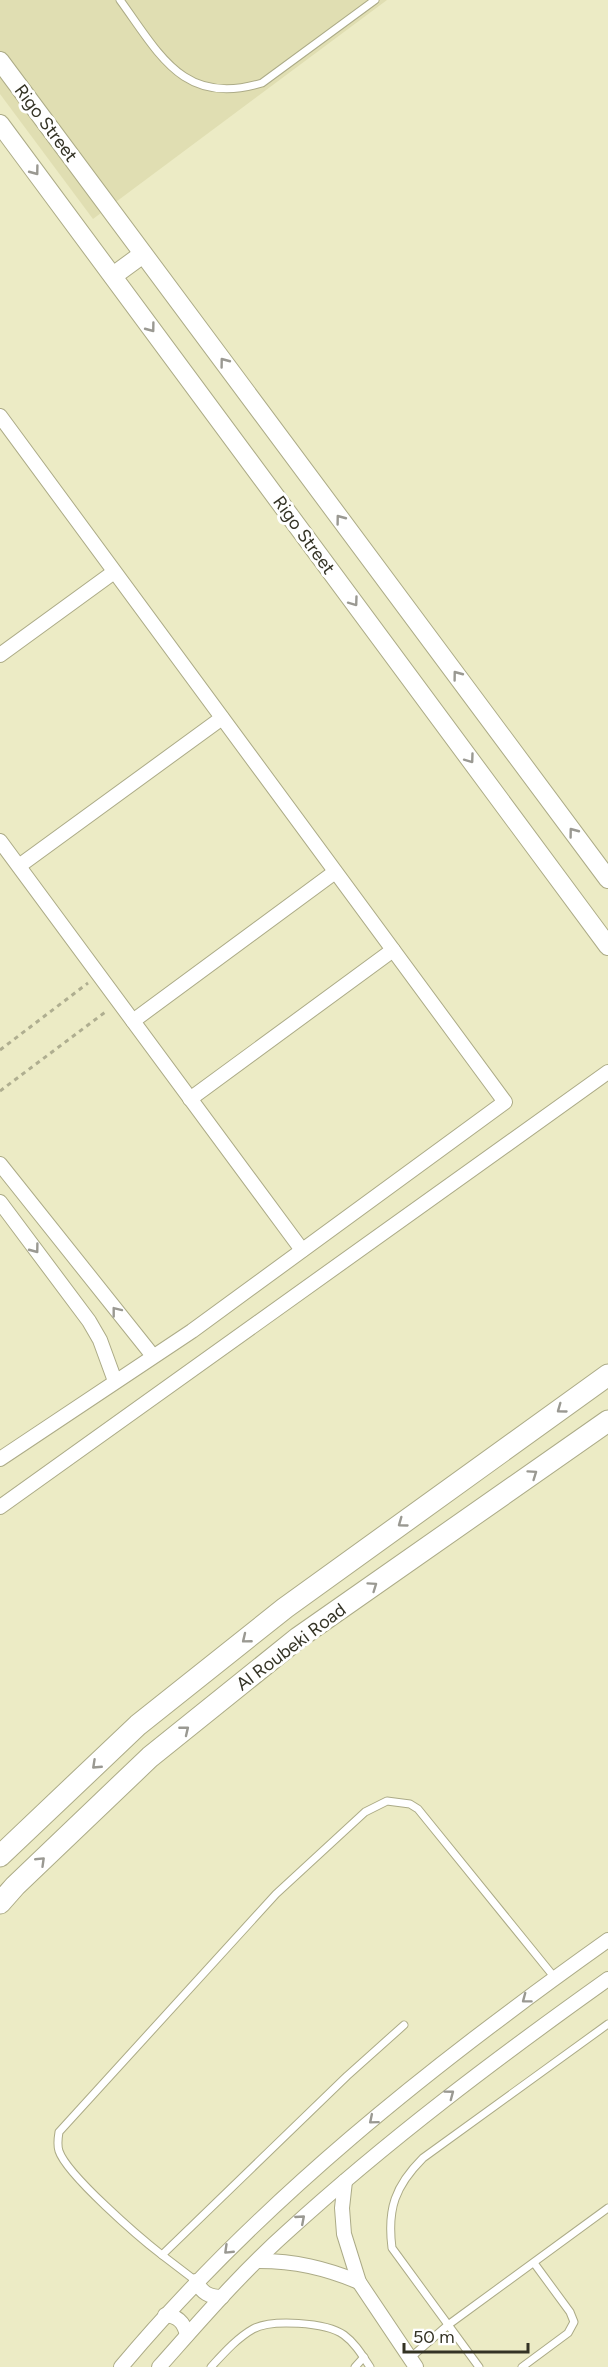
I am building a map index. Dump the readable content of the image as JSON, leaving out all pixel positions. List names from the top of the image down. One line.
{"streets":{"main road":["Rigo Street","Al Roubeki Road"]},"scale_bar":"50 m"}
